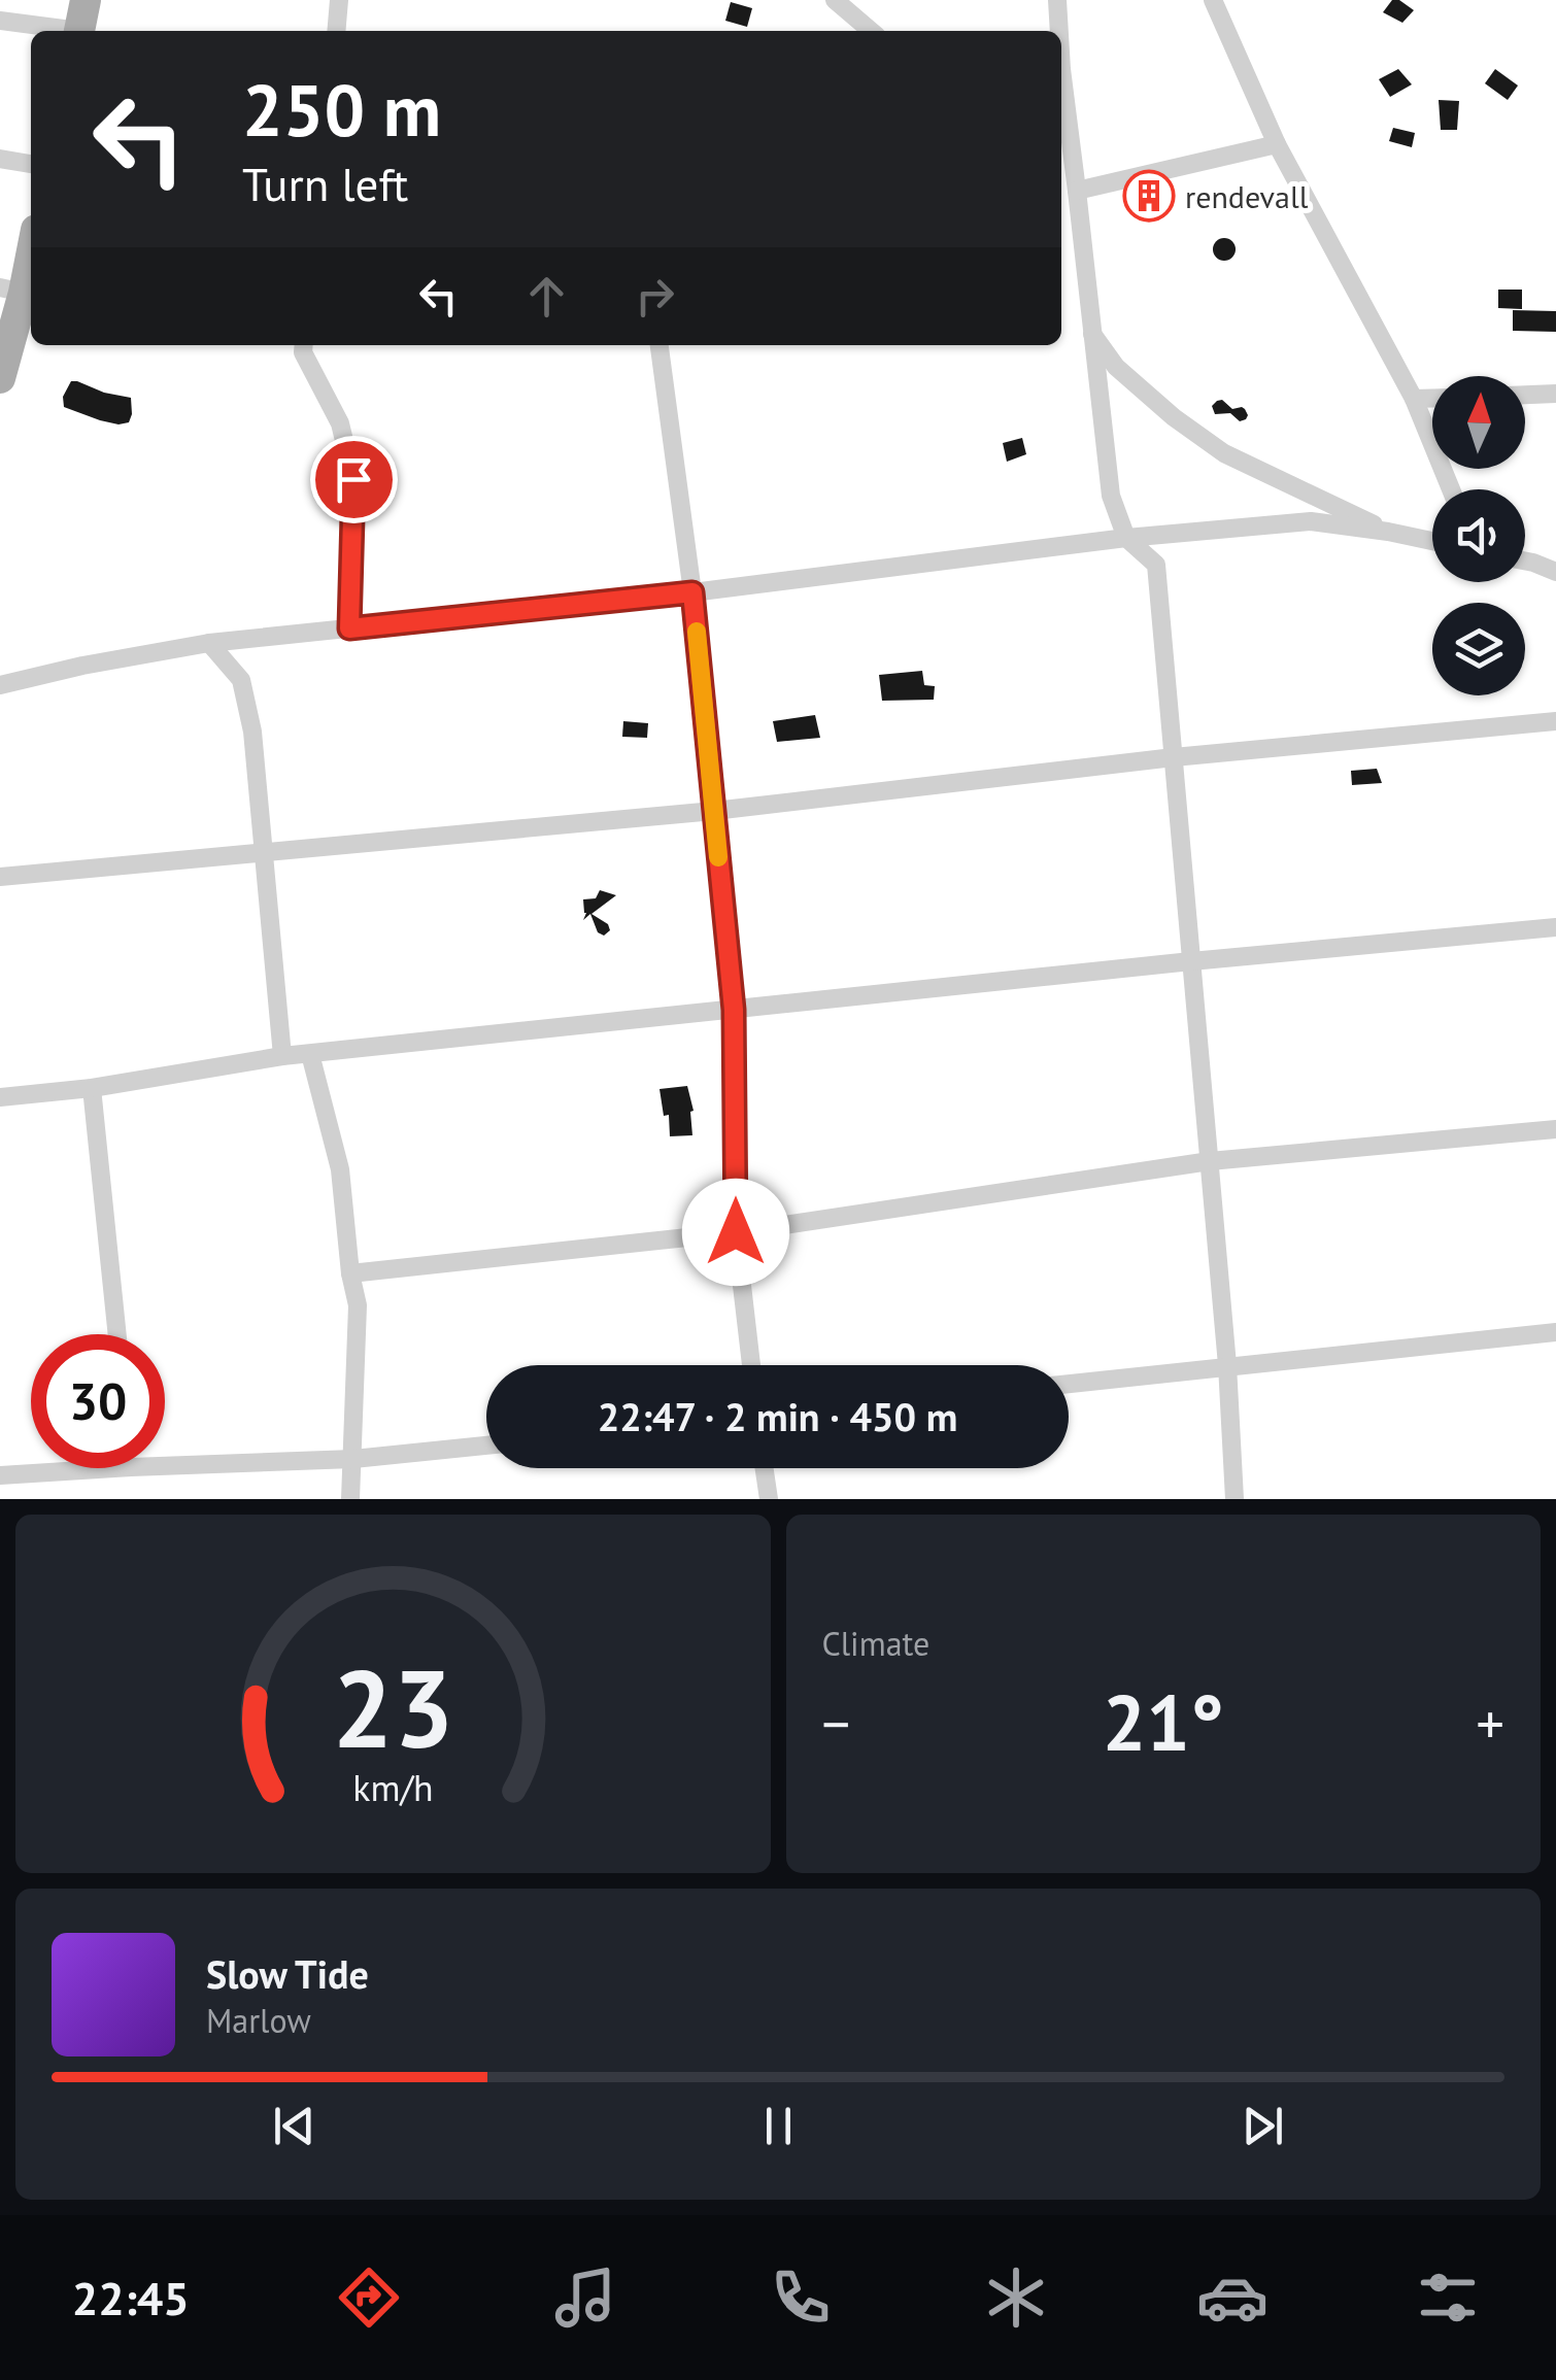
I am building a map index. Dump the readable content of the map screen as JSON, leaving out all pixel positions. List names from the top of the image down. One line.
{"places":{"building":["rendevall"]},"north":"top","page":{"turn":["250 m","Turn left"],"limit":"30","trip":"22:47 · 2 min · 450 m","tile":"Climate","heat":["−","21°","+"],"song":["Slow Tide","Marlow"],"tabs":"22:45","gauge":["23","km/h"]}}
